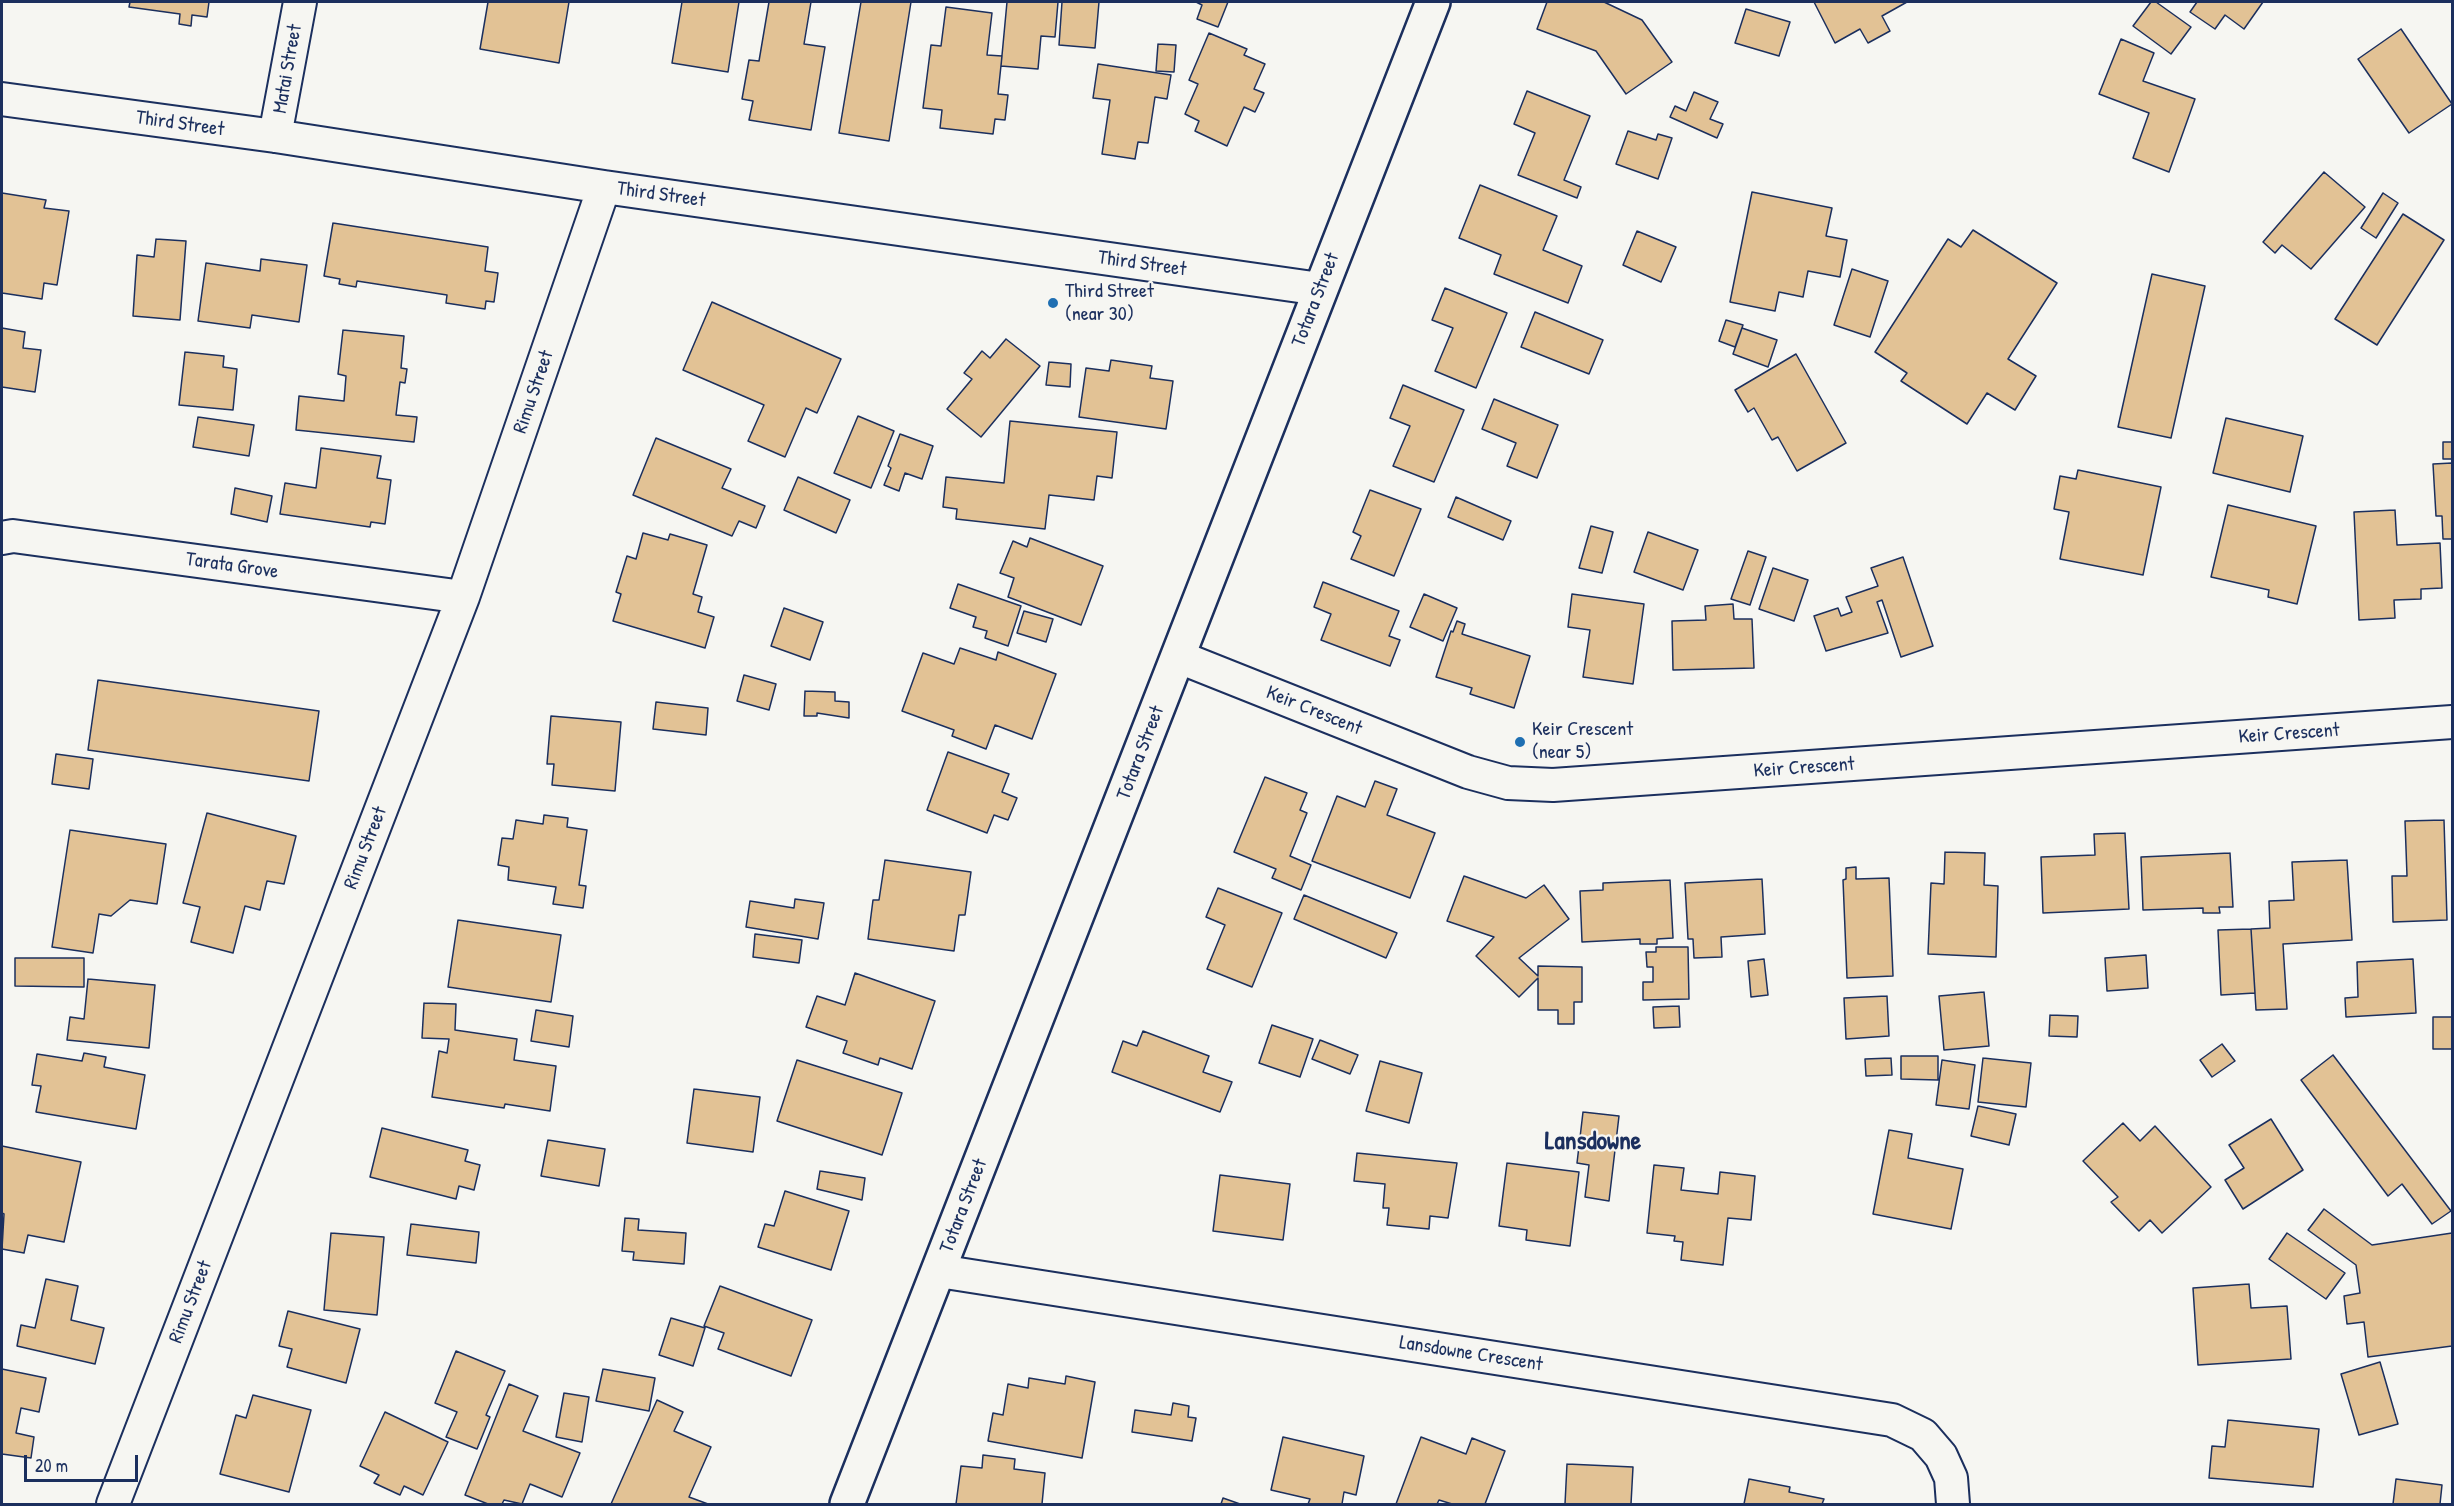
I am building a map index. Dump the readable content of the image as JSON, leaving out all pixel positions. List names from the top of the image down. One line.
{"streets":{"street":["Matai Street","Third Street","Totara Street","Rimu Street","Tarata Grove","Keir Crescent","Lansdowne Crescent"]},"crossings":[["Matai Street","Third Street"],["Third Street","Totara Street"],["Third Street","Rimu Street"],["Totara Street","Keir Crescent"],["Totara Street","Lansdowne Crescent"],["Rimu Street","Tarata Grove"]],"districts":["Lansdowne"],"places":["Third Street (near 30)","Keir Crescent (near 5)"],"scale_bar":"20 m"}
